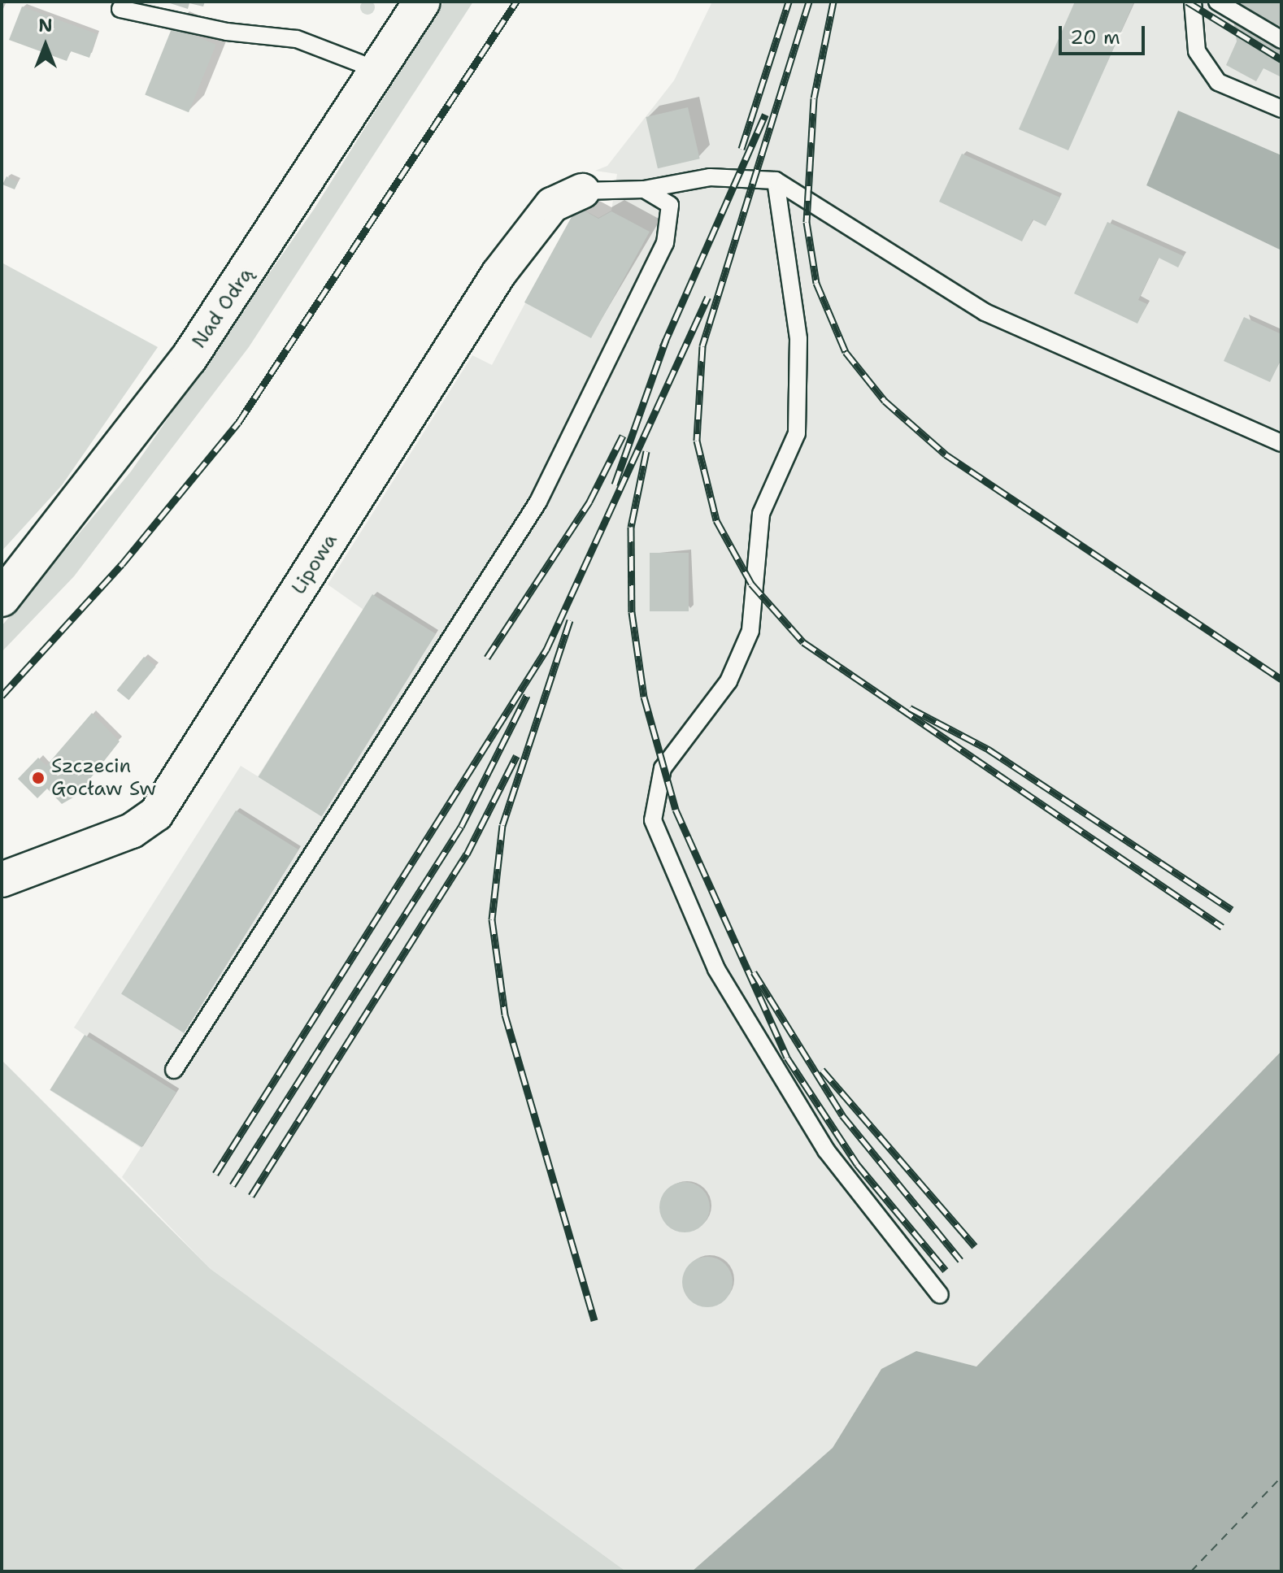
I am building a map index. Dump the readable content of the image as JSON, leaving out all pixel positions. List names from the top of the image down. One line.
{"streets":{"street":["Nad Odrą","Lipowa"]},"places":["Szczecin Gocław Sw"],"scale_bar":"20 m","north":"top"}
